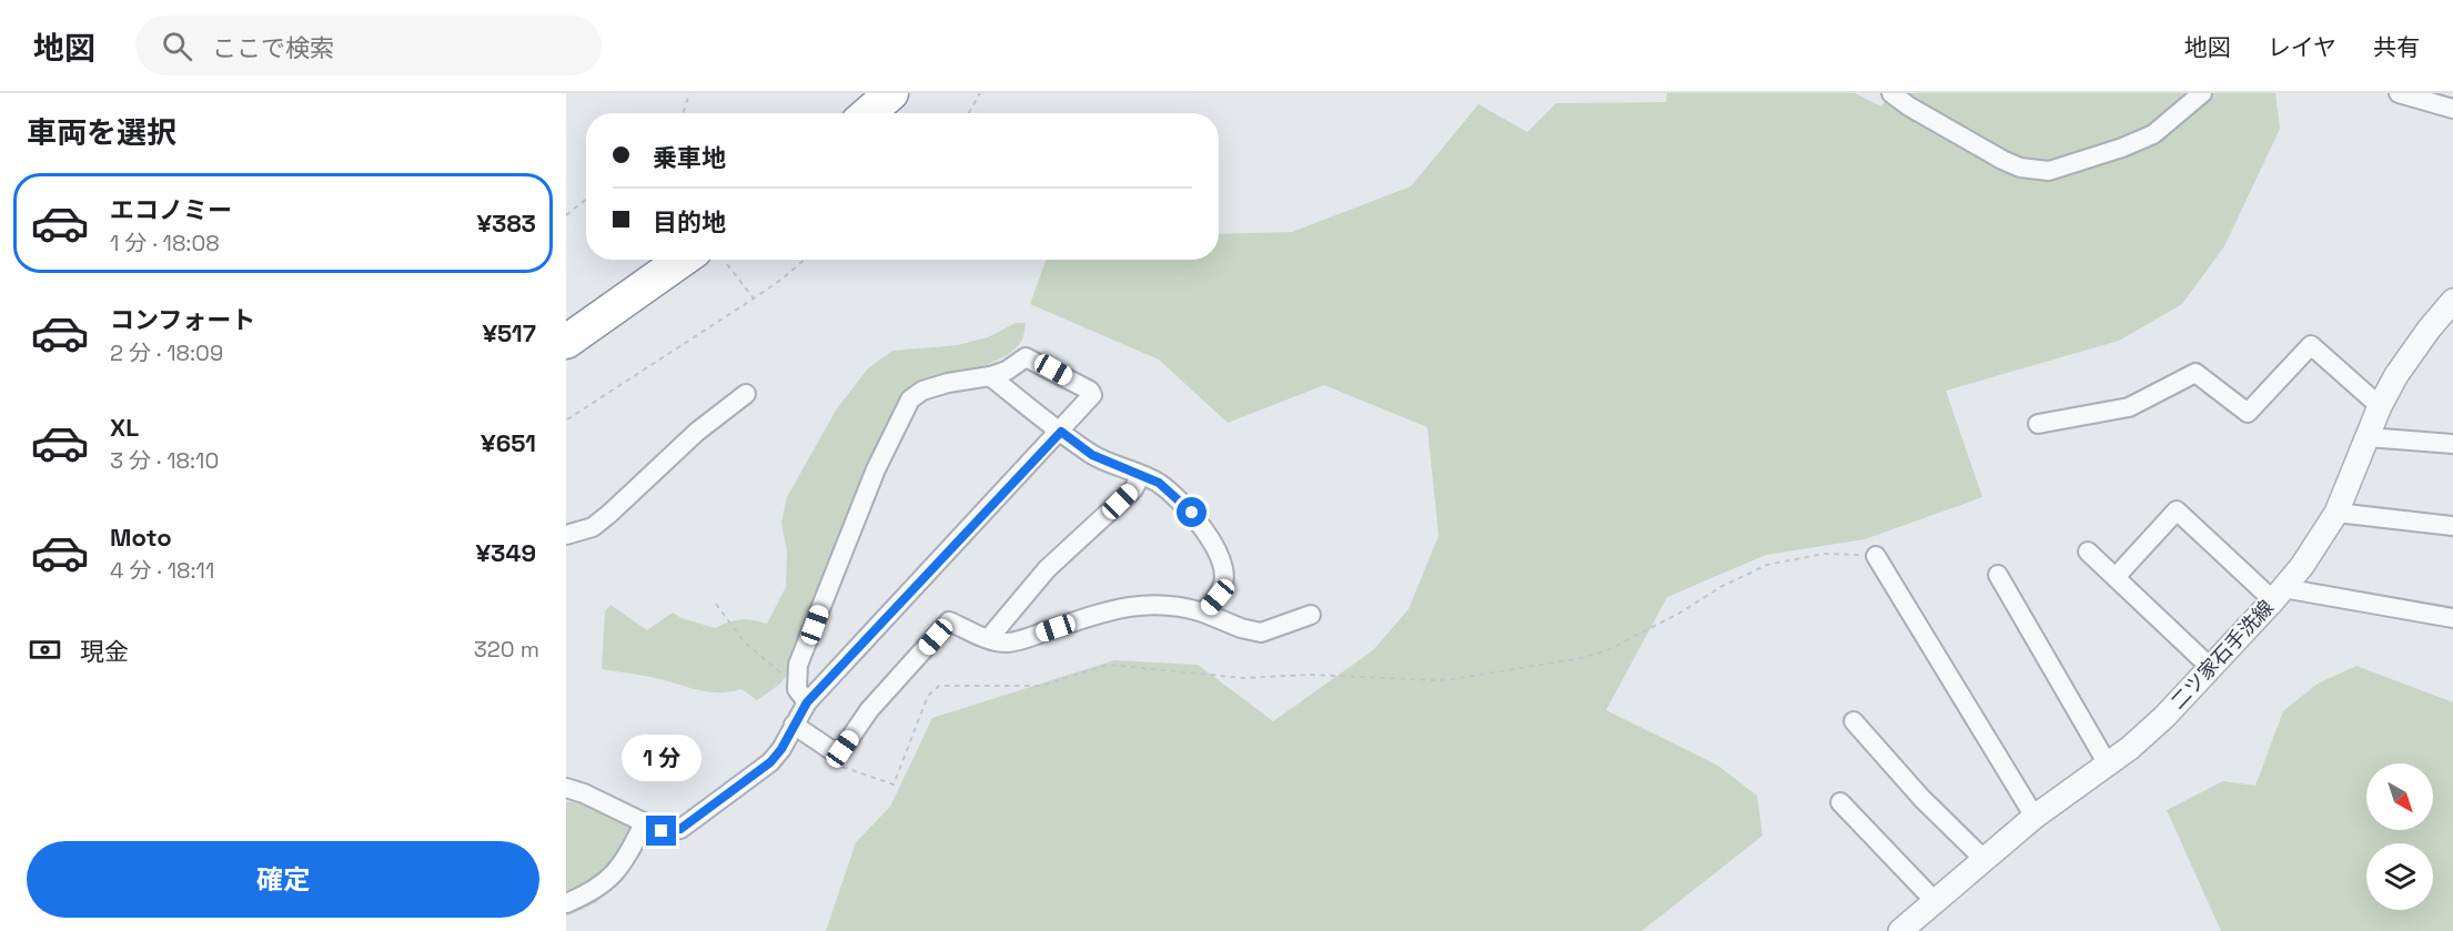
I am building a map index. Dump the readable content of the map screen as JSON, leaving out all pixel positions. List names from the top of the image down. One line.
{"streets":{"street":["二ツ家石手洗線"]},"north":"bottom right","page":{"header":"地図","search":"ここで検索","nav":["地図","レイヤ","共有"],"heading":"車両を選択","banner":["乗車地","目的地"],"list":[{"name":"エコノミー","note":"1 分 · 18:08","value":"¥383"},{"name":"コンフォート","note":"2 分 · 18:09","value":"¥517"},{"name":"XL","note":"3 分 · 18:10","value":"¥651"},{"name":"Moto","note":"4 分 · 18:11","value":"¥349"}],"pay":["現金","320 m"],"bubble":"1 分","buttons":"確定"}}
